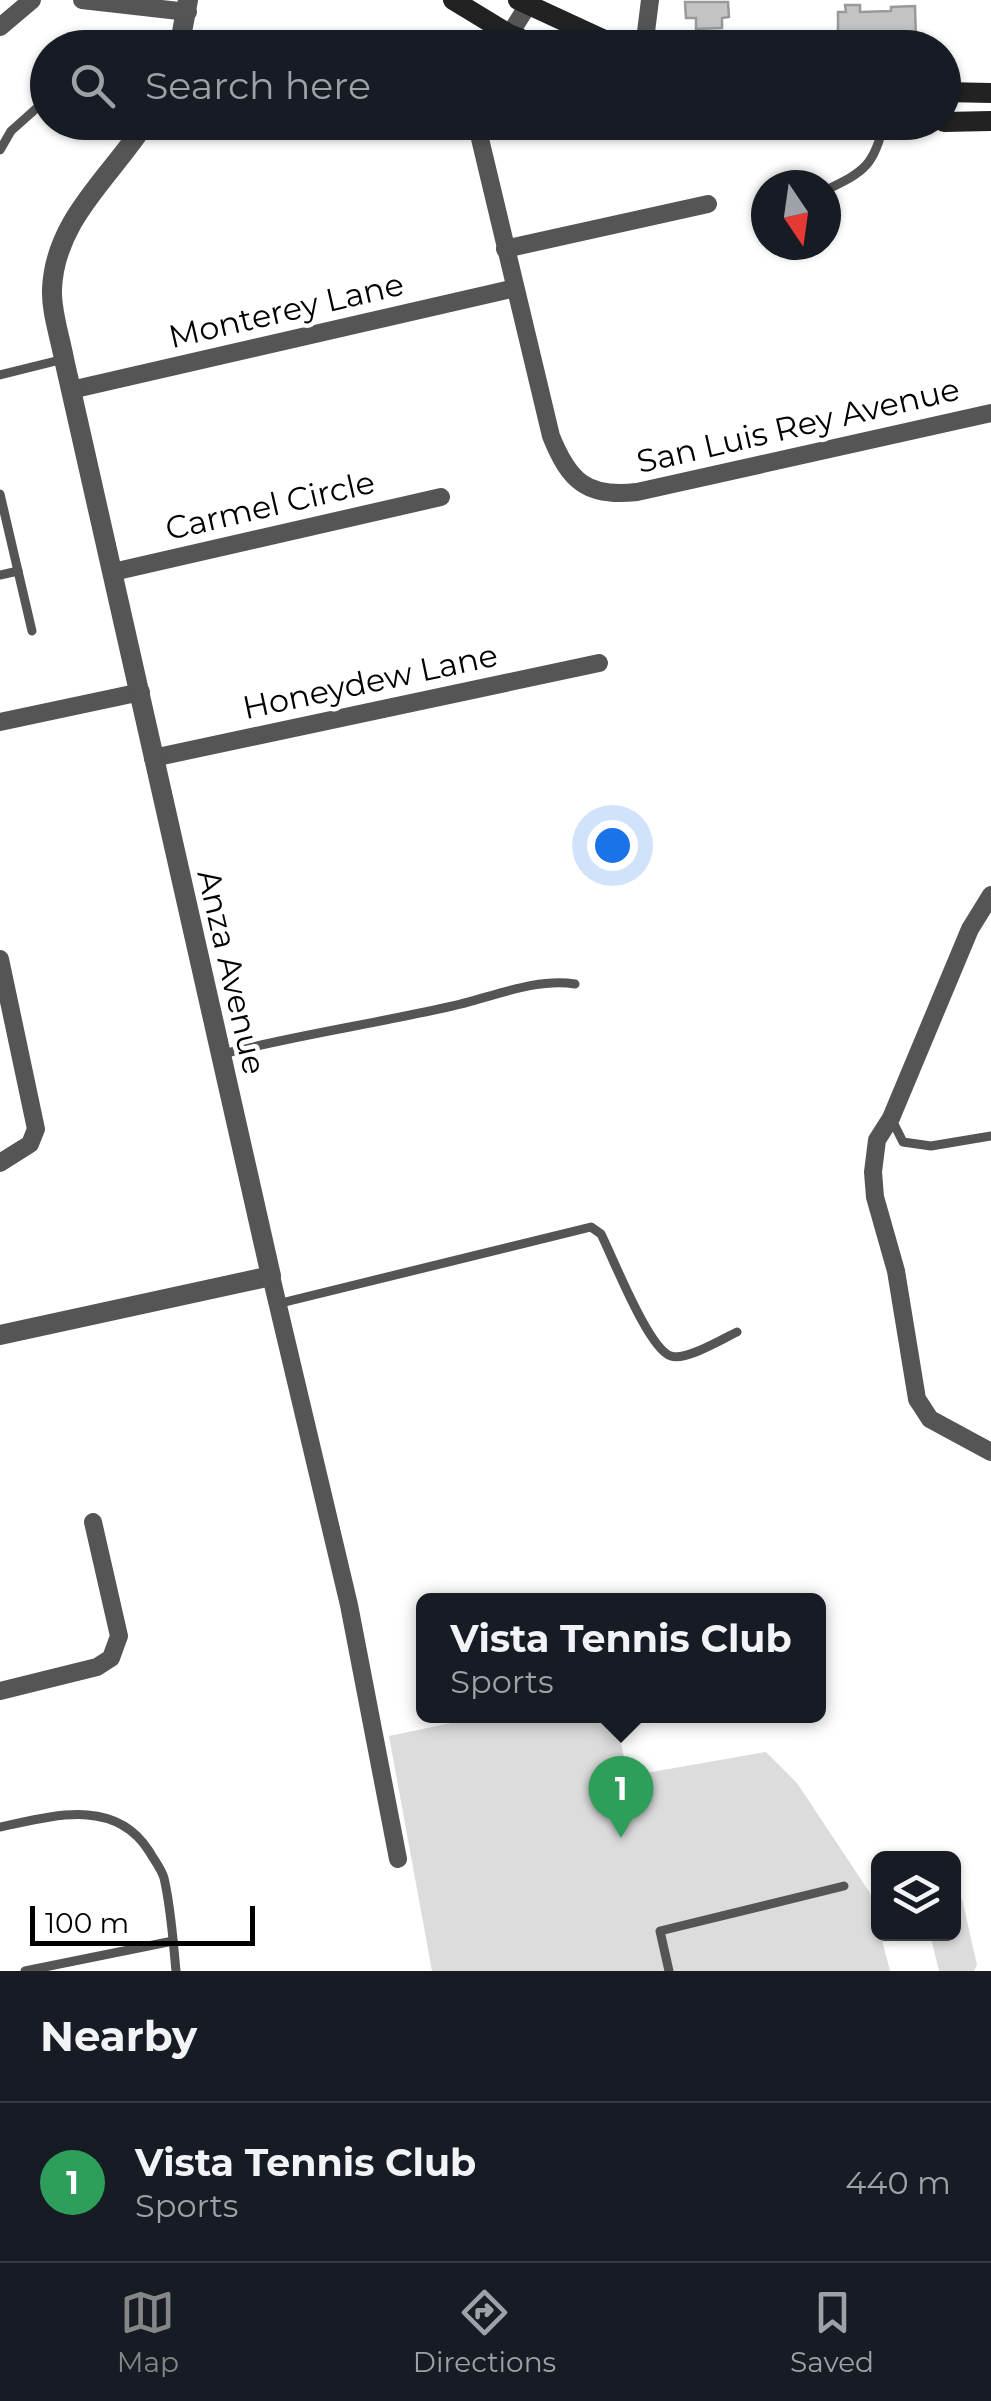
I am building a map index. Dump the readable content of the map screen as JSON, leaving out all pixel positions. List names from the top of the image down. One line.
{"streets":{"street":["Monterey Lane","San Luis Rey Avenue","Carmel Circle","Honeydew Lane","Anza Avenue"]},"crossings":[["Monterey Lane","San Luis Rey Avenue"],["Monterey Lane","Anza Avenue"],["Carmel Circle","Anza Avenue"],["Honeydew Lane","Anza Avenue"]],"scale_bar":"100 m","north":"bottom","page":{"search":"Search here","popup":["Vista Tennis Club","Sports"],"pins":"1","scale":"100 m","heading":"Nearby","list":[{"mark":"1","name":"Vista Tennis Club","note":"Sports","value":"440 m"}],"nav":["Map","Directions","Saved"]}}
